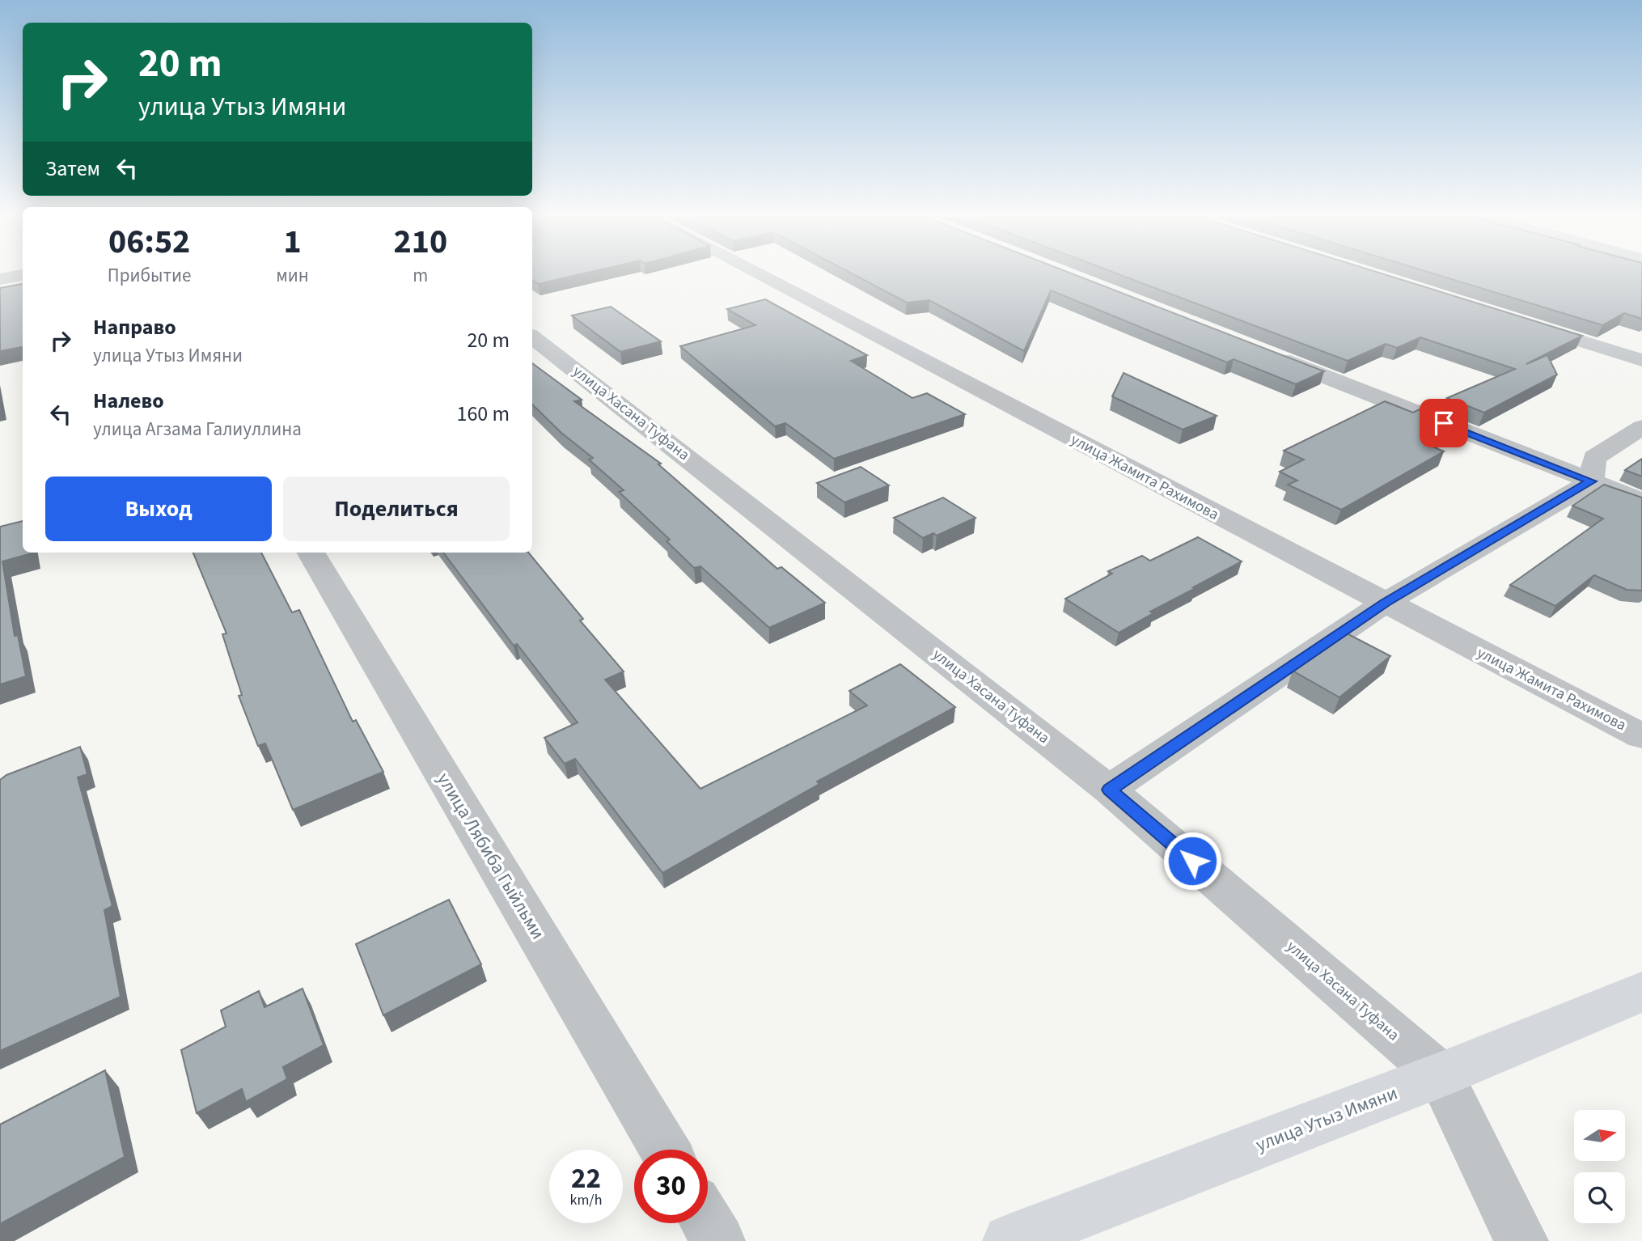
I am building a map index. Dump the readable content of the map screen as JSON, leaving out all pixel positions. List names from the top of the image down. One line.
{"streets":{"street":["улица Хасана Туфана","улица Жамита Рахимова","улица Лябиба Гыйльми","улица Утыз Имяни"]},"crossings":[["улица Хасана Туфана","улица Утыз Имяни"]],"north":"right","page":{"turn":["20 m","улица Утыз Имяни"],"then":"Затем","eta":["06:52","Прибытие","1","мин","210","m"],"list":[{"name":"Направо","note":"улица Утыз Имяни","value":"20 m"},{"name":"Налево","note":"улица Агзама Галиуллина","value":"160 m"}],"buttons":["Выход","Поделиться"],"speed":"22 km/h","limit":"30"}}
